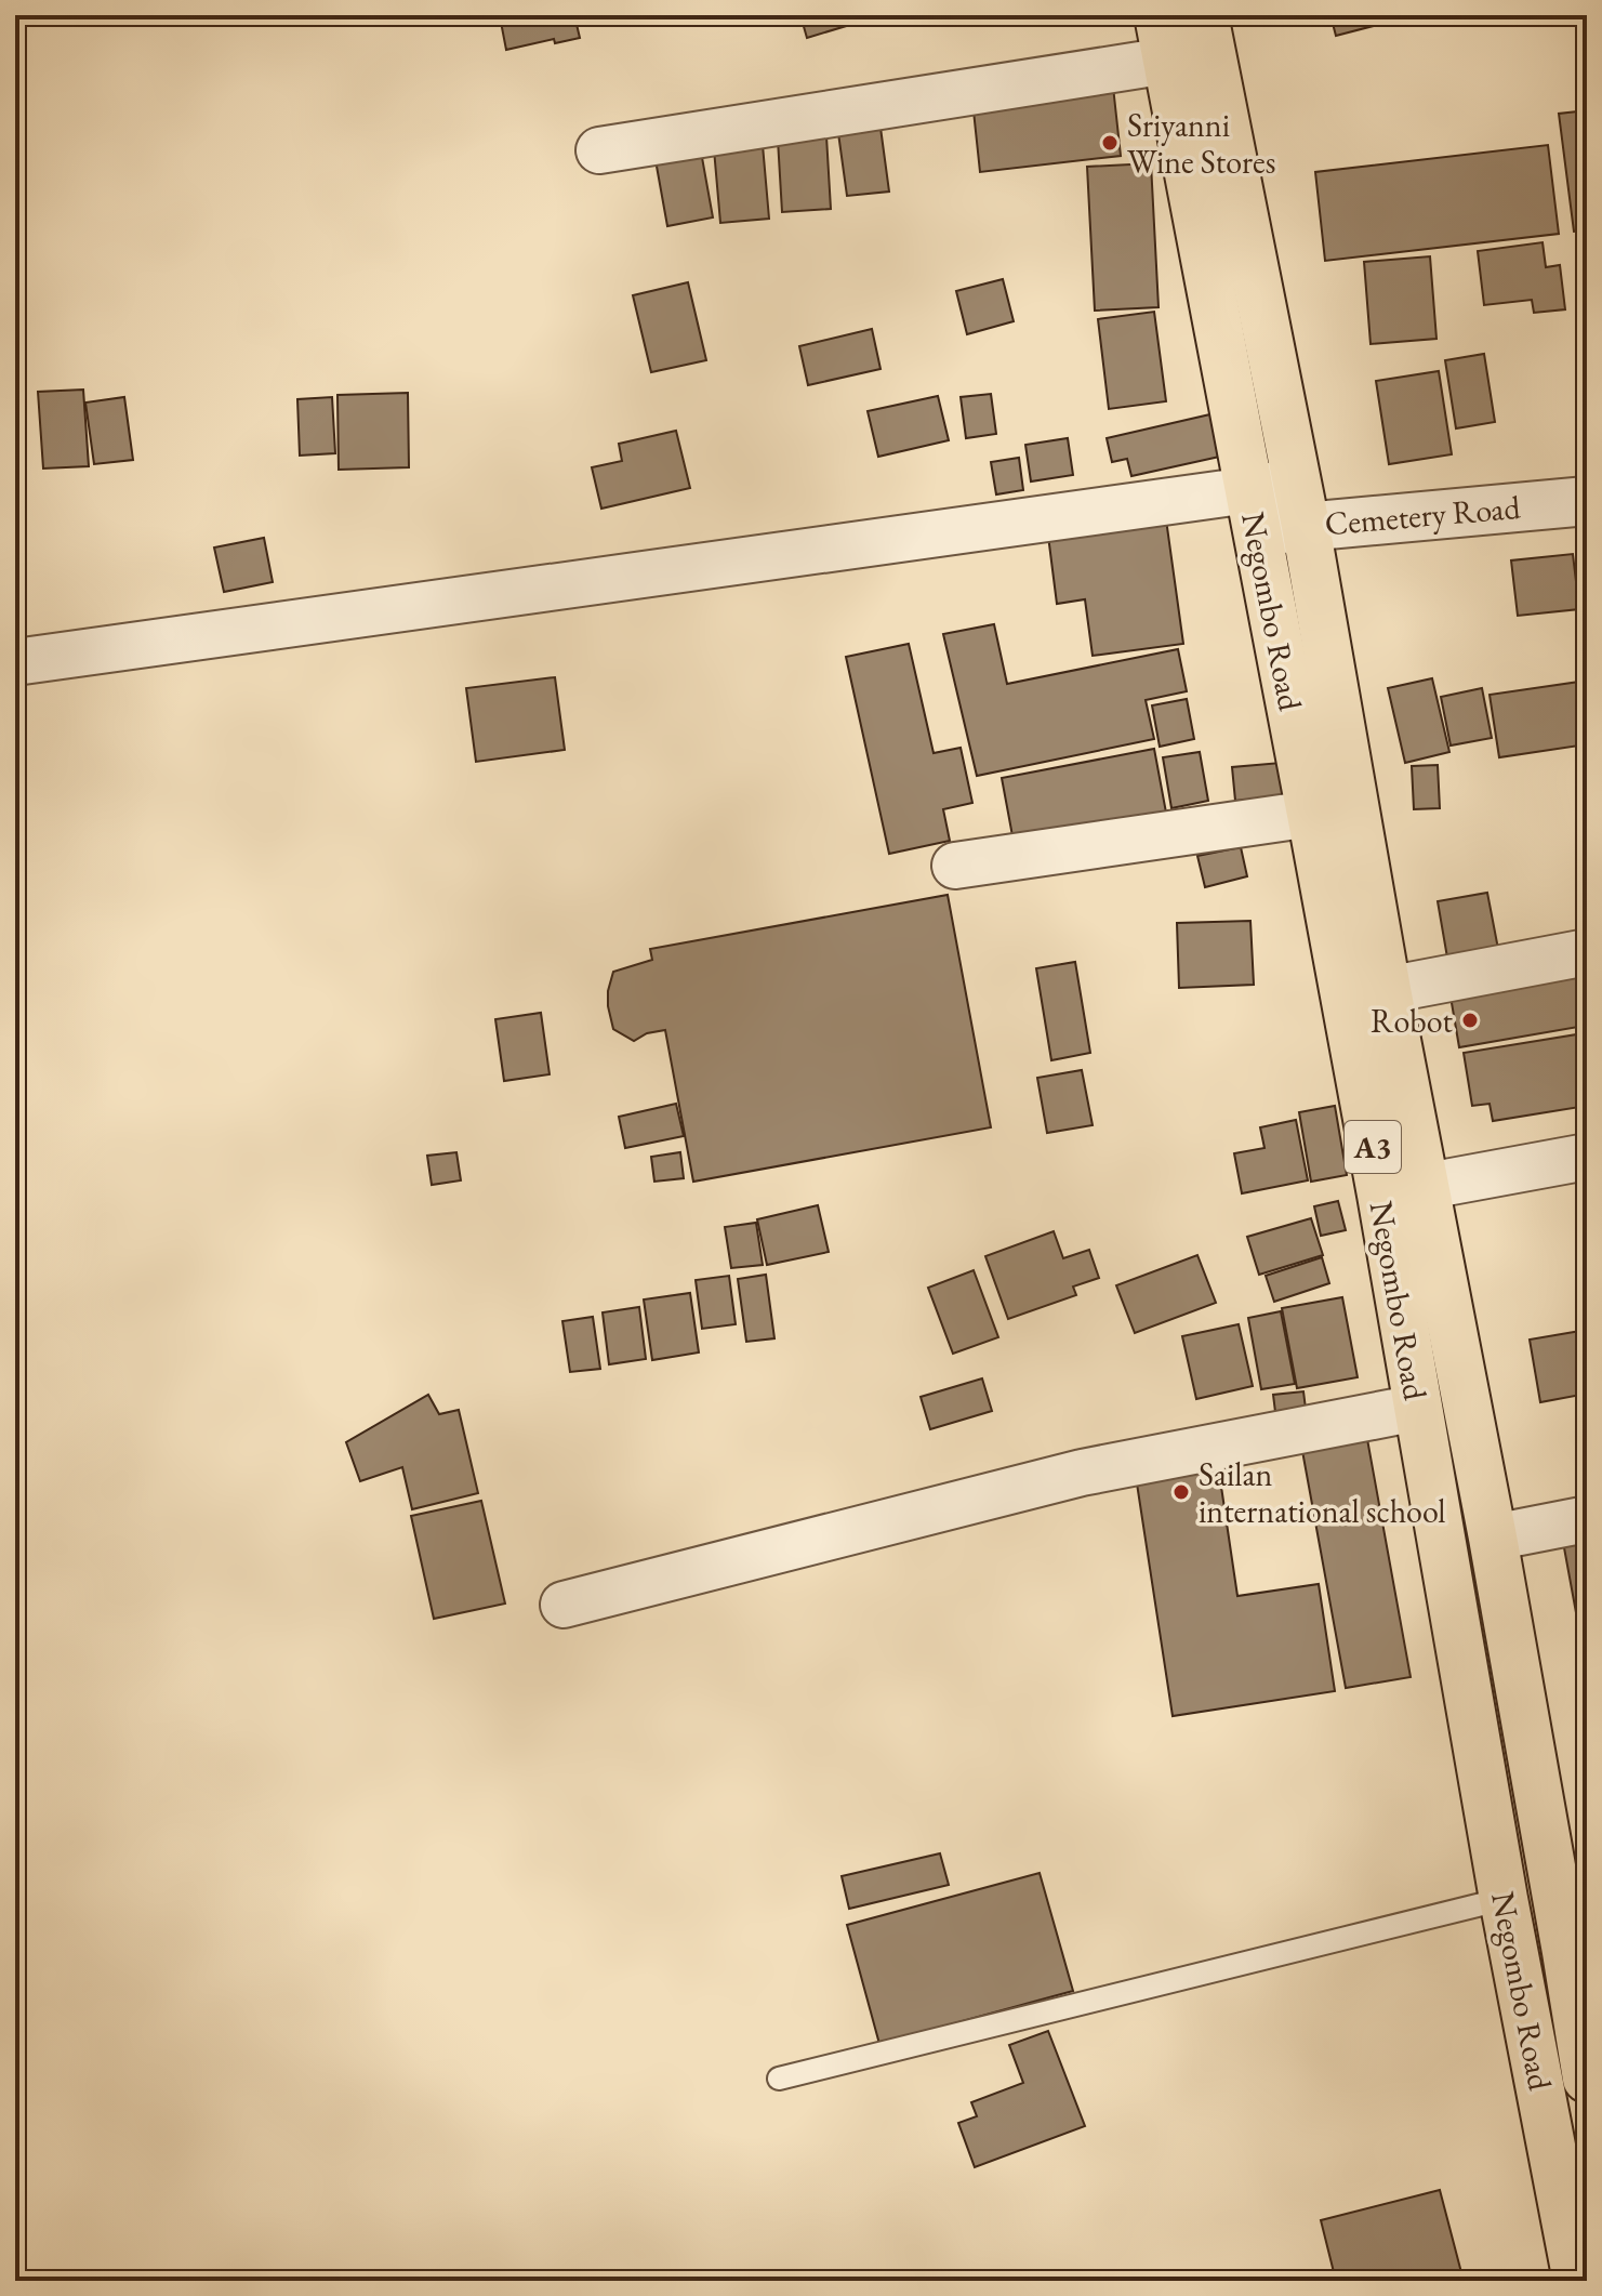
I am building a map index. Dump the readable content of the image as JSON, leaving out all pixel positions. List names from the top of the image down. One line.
{"streets":{"highway":["Negombo Road","A3"],"street":["Cemetery Road"]},"crossings":[["Cemetery Road","Negombo Road"]],"places":["Sriyanni Wine Stores","Robot","Sailan international school"]}
